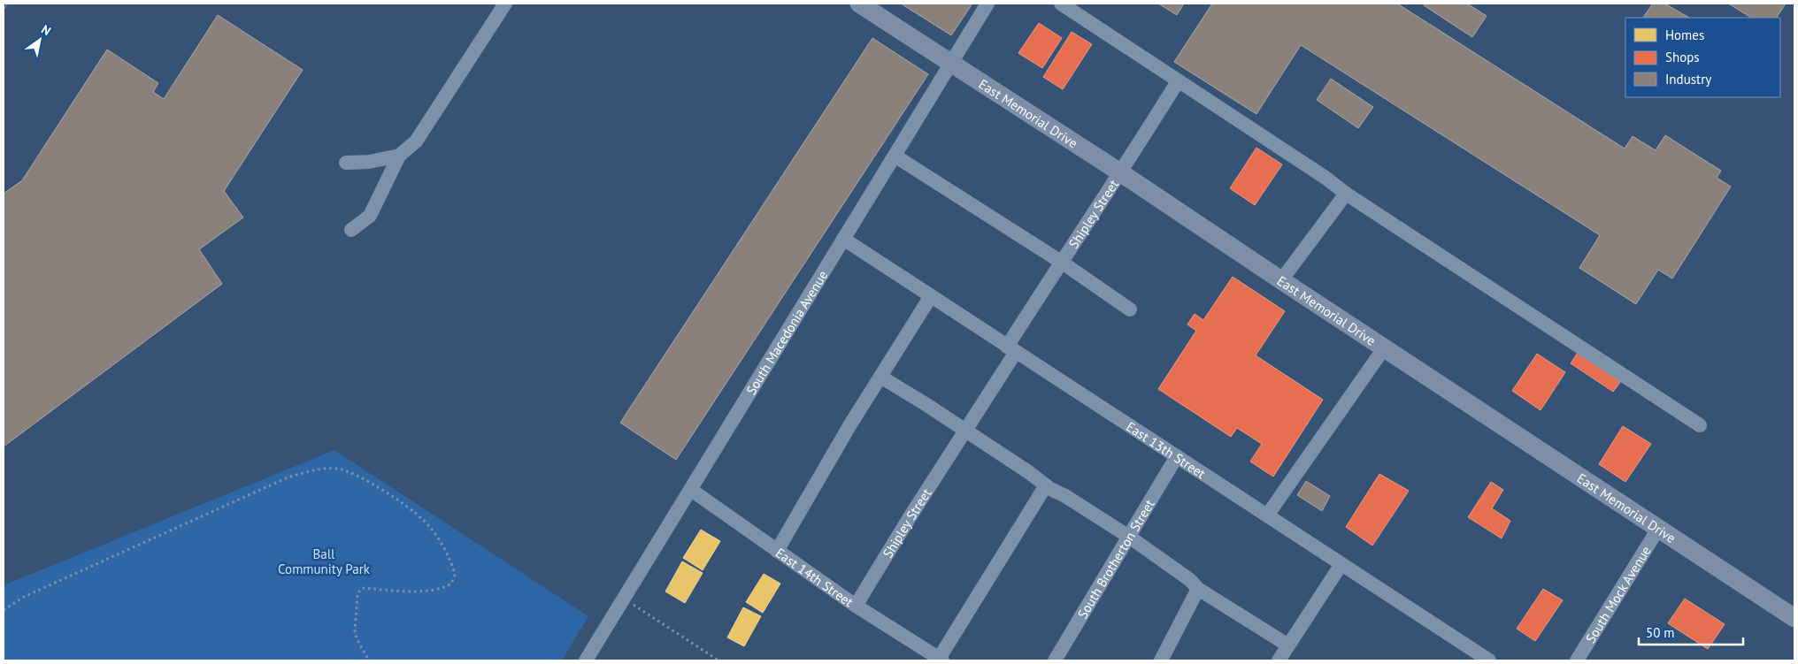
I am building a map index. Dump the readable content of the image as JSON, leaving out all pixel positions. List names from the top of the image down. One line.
{"streets":{"main road":["East Memorial Drive"],"street":["Shipley Street","South Macedonia Avenue","East 13th Street","South Brotherton Street","East 14th Street","South Mock Avenue"]},"crossings":[["East Memorial Drive","Shipley Street"],["East Memorial Drive","South Macedonia Avenue"],["East Memorial Drive","South Mock Avenue"],["Shipley Street","East 13th Street"],["Shipley Street","East 14th Street"],["South Macedonia Avenue","East 13th Street"],["South Macedonia Avenue","East 14th Street"],["East 13th Street","South Brotherton Street"]],"parks":["Ball Community Park"],"legend":["Homes","Shops","Industry"],"scale_bar":"50 m","north":"top right"}
